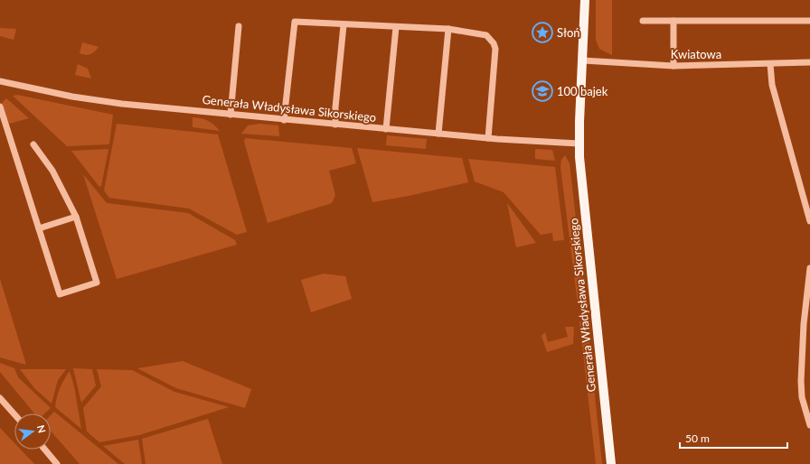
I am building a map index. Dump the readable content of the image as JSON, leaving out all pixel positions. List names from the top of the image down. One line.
{"streets":{"main road":["Generała Władysława Sikorskiego"],"street":["Kwiatowa"]},"crossings":[["Kwiatowa","Generała Władysława Sikorskiego"]],"places":{"place":["Słoń"],"school or university":["100 bajek"]},"scale_bar":"50 m","north":"right"}
